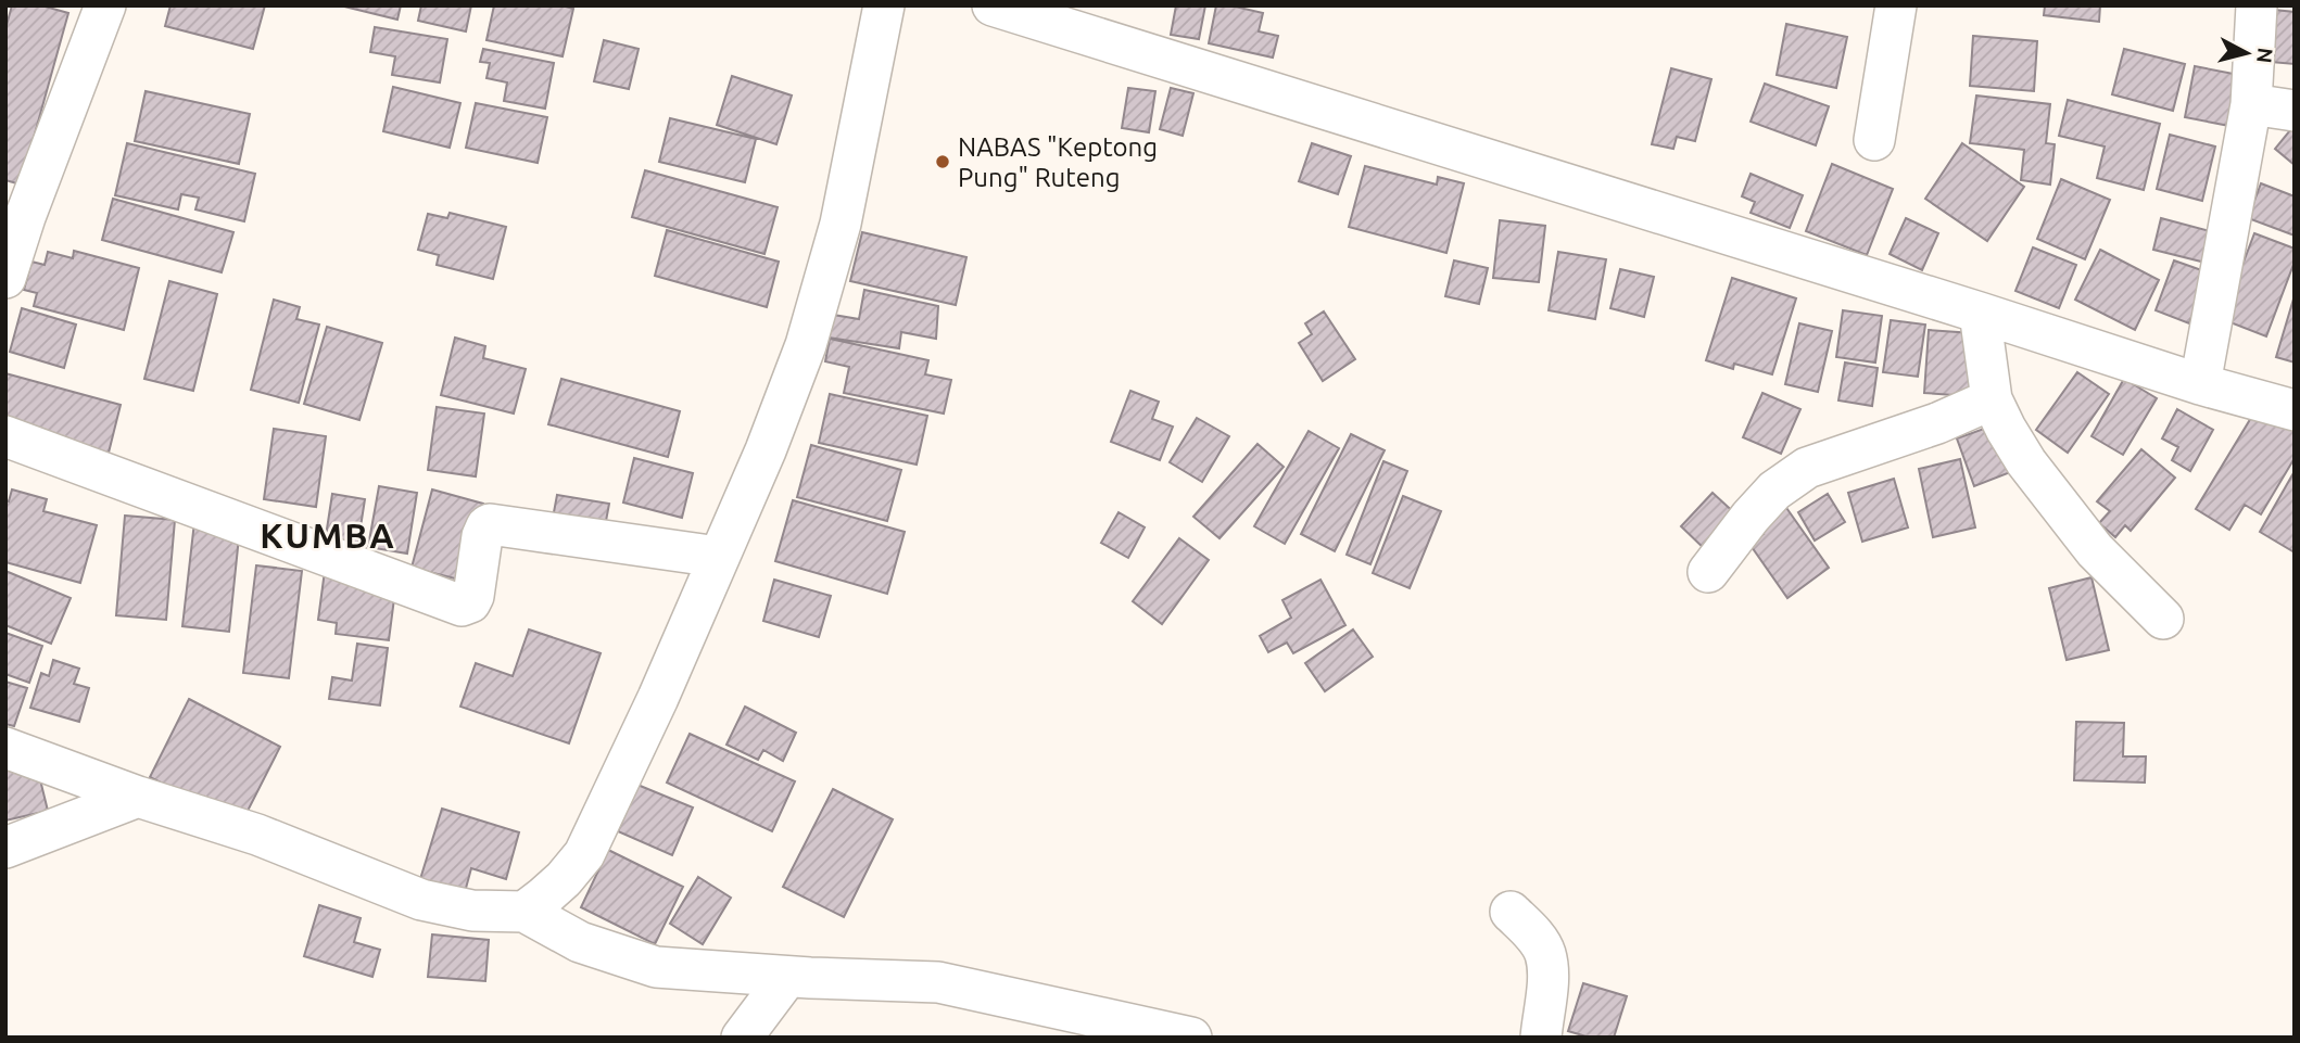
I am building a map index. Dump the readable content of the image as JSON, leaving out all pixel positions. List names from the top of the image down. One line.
{"districts":["KUMBA"],"places":["NABAS \"Keptong Pung\" Ruteng"],"north":"right"}
